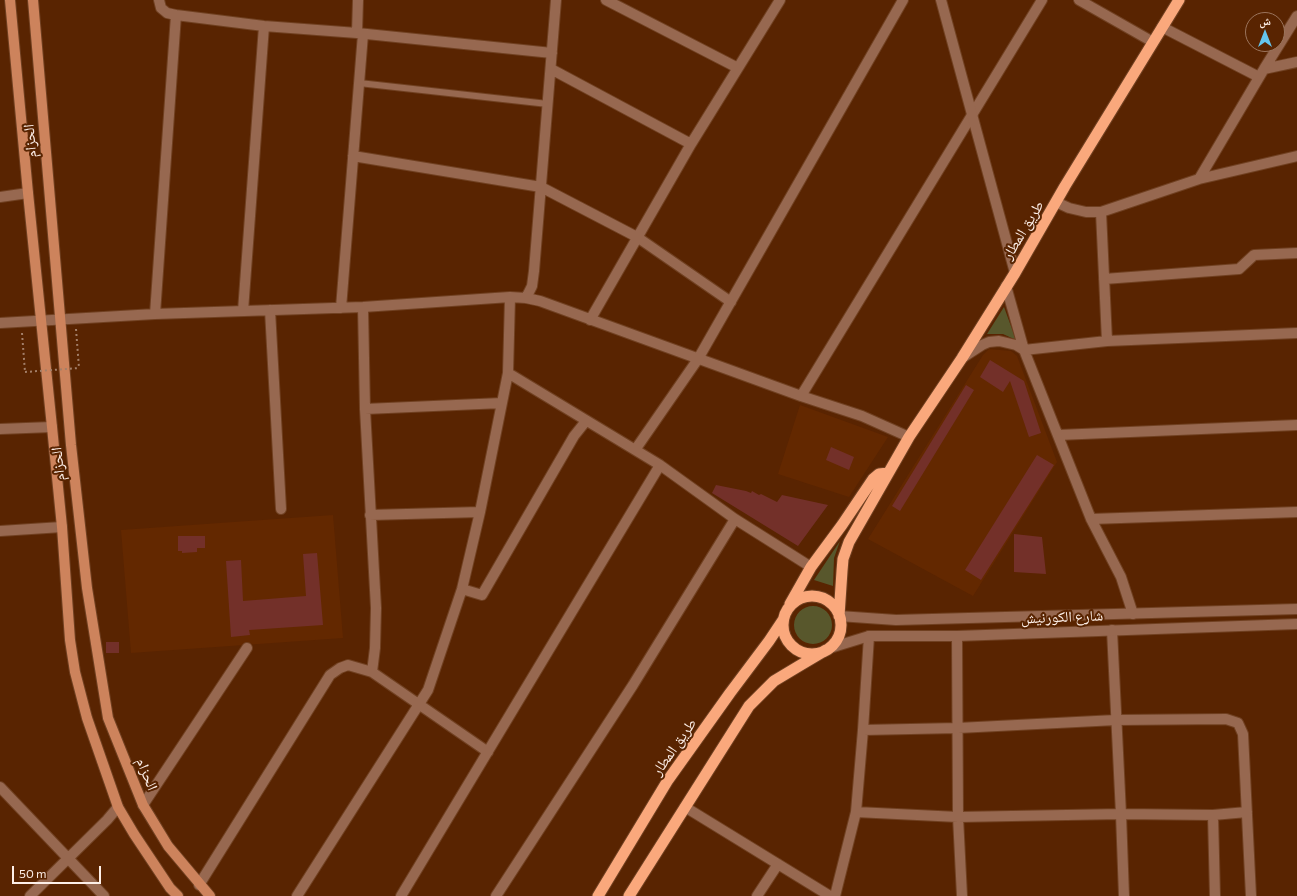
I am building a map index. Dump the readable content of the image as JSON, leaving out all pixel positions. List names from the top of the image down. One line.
{"streets":{"highway":["طريق المطار"],"main road":["الحزام"],"street":["شارع الكورنيش"]},"crossings":[["طريق المطار","شارع الكورنيش"]],"scale_bar":"50 m","north":"top"}
